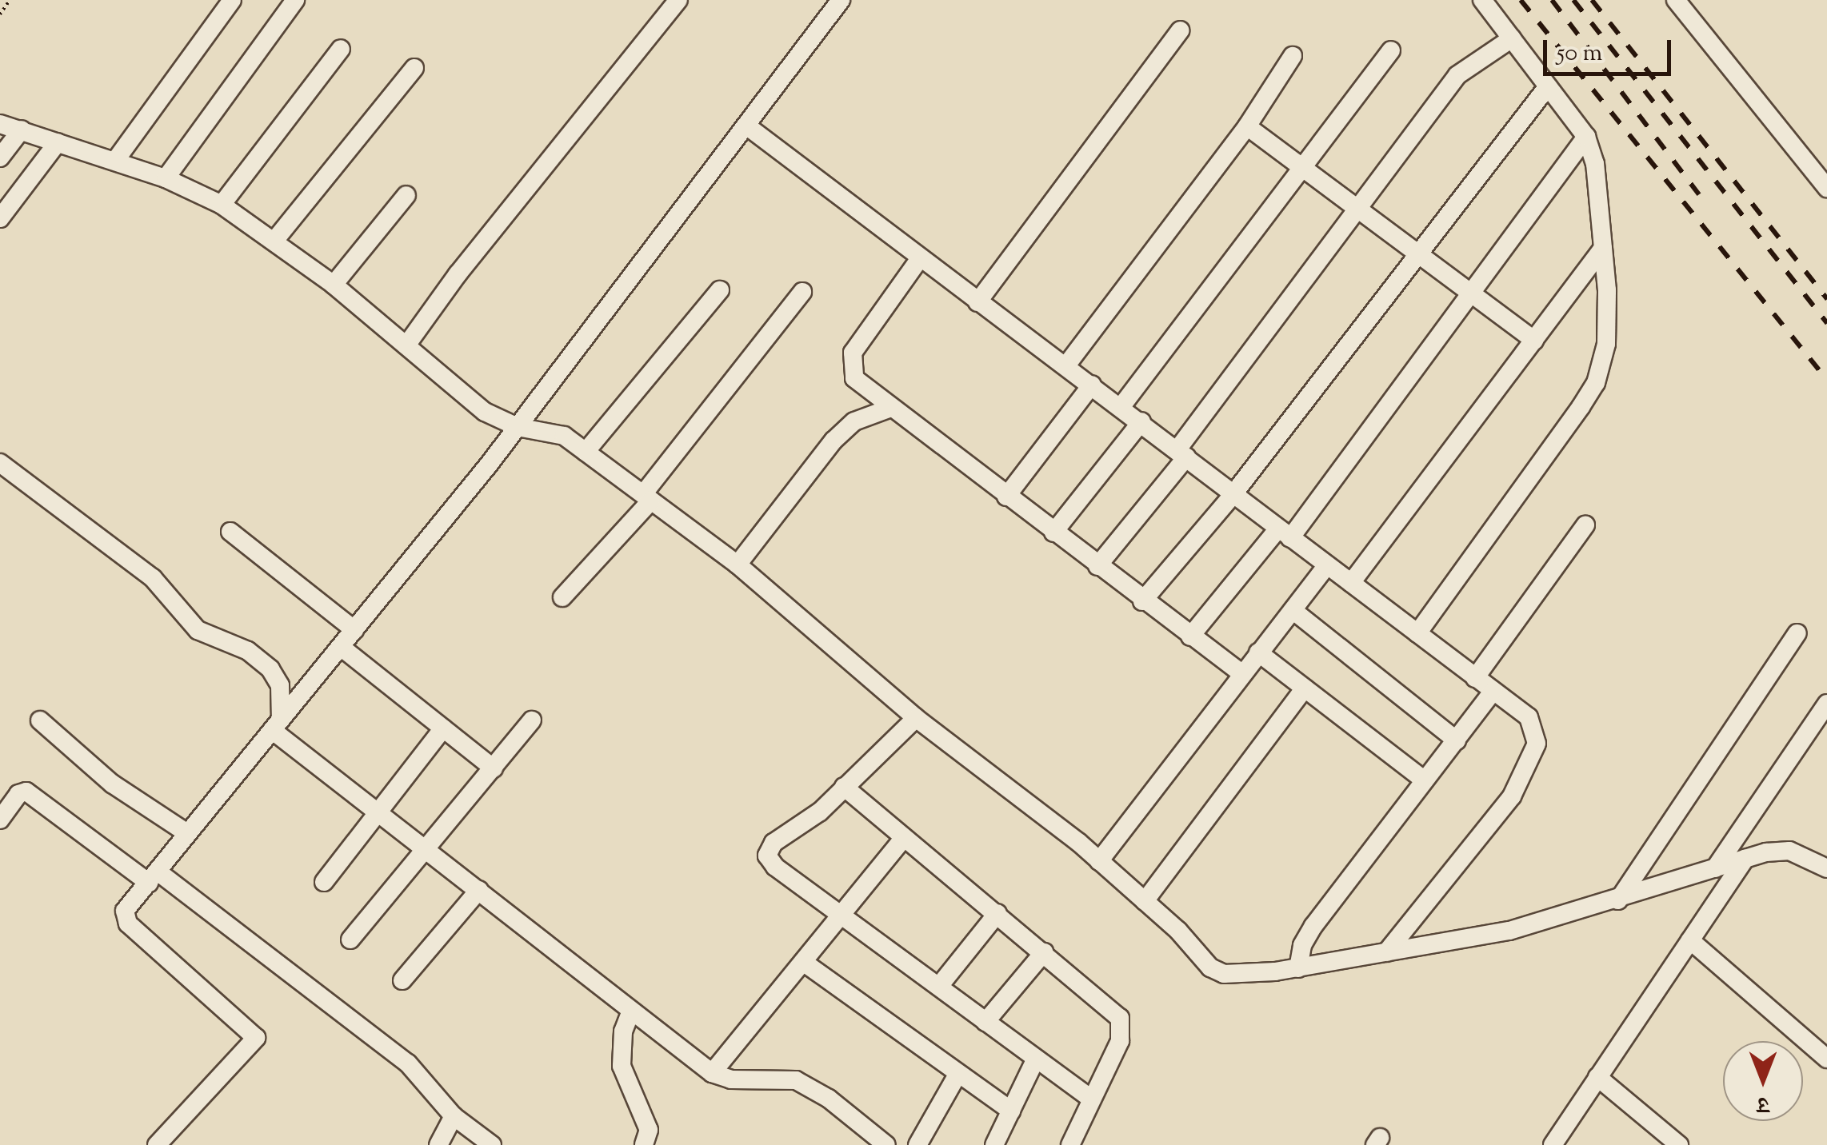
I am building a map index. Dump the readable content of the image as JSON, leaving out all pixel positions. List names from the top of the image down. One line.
{"scale_bar":"50 m","north":"bottom"}
